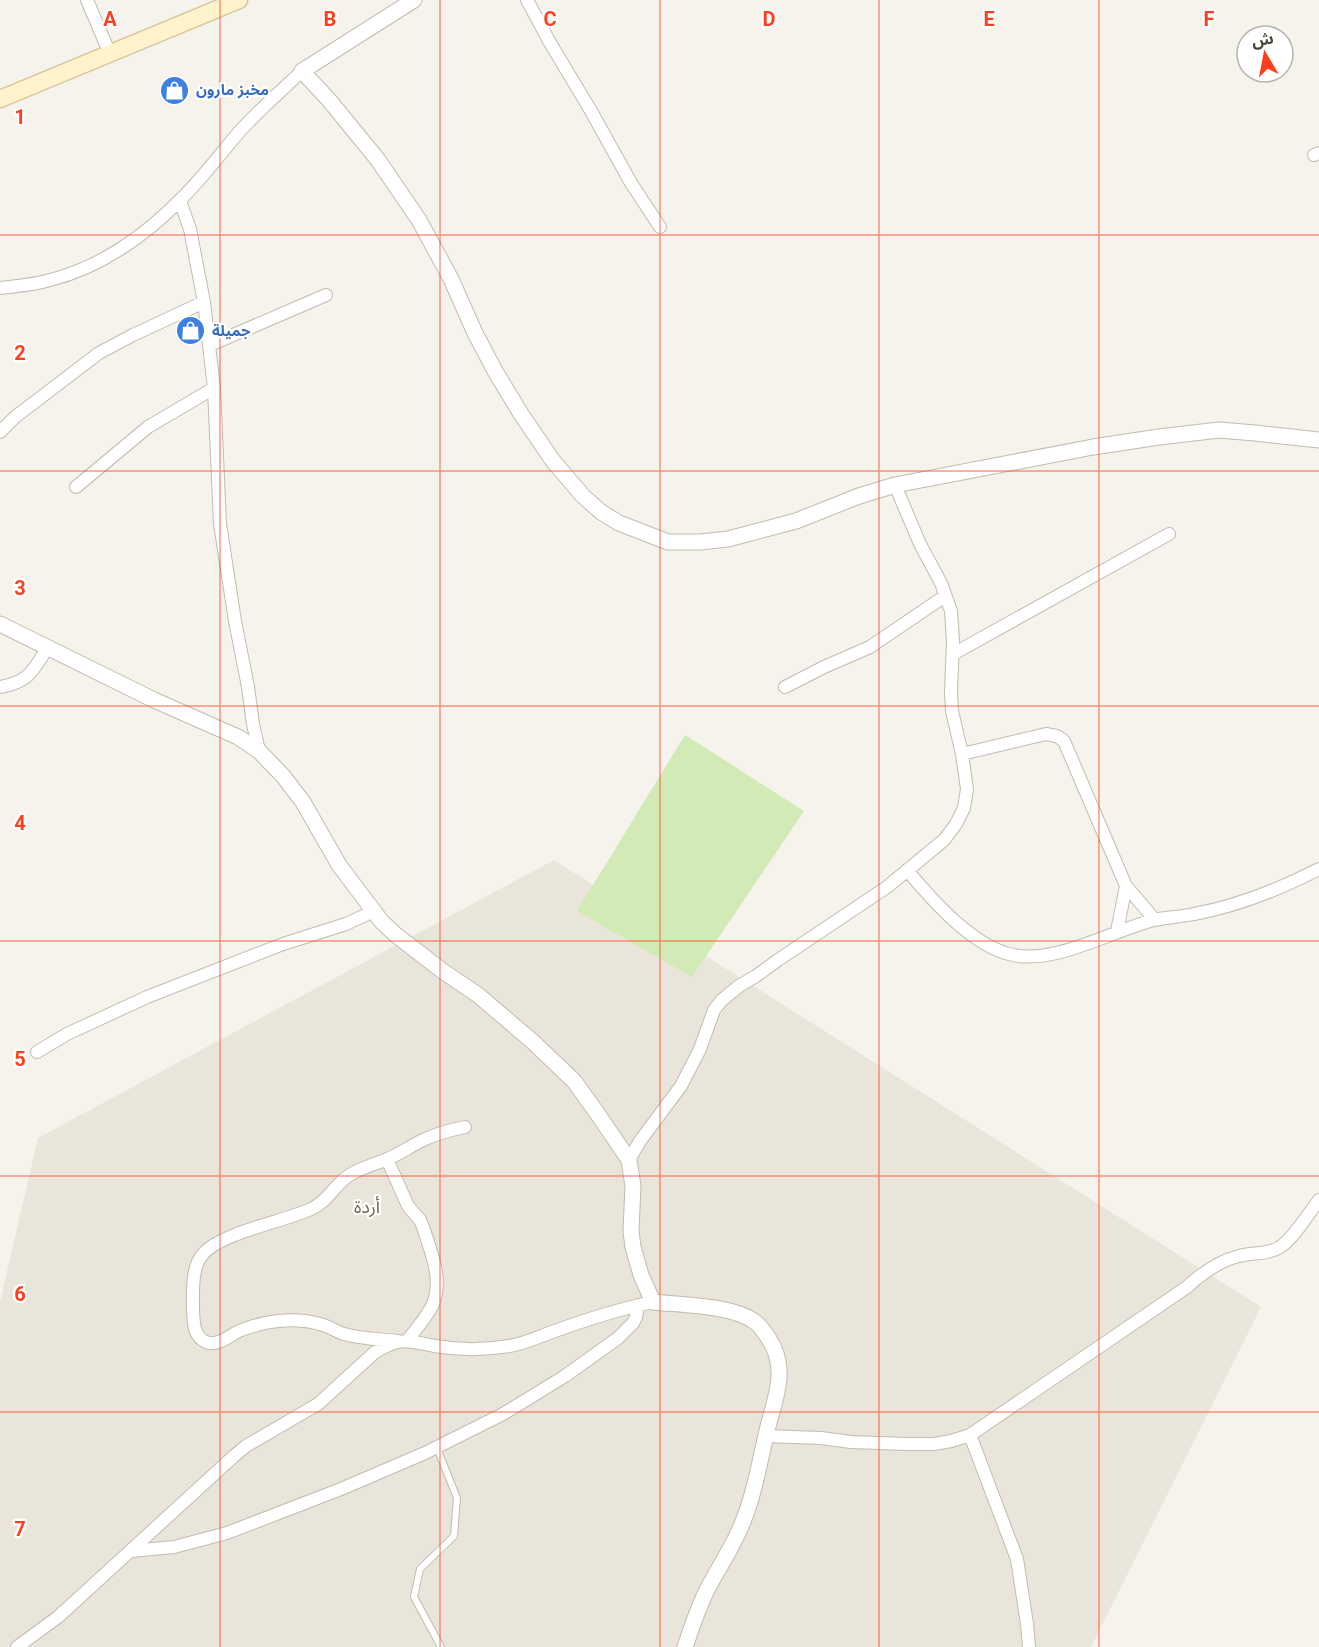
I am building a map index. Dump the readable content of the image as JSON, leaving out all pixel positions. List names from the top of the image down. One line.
{"districts":["أردة"],"places":{"shop":["مخبز مارون","جميلة"]},"north":"top","grid":{"columns":["A","B","C","D","E","F"],"rows":["1","2","3","4","5","6","7"]}}
